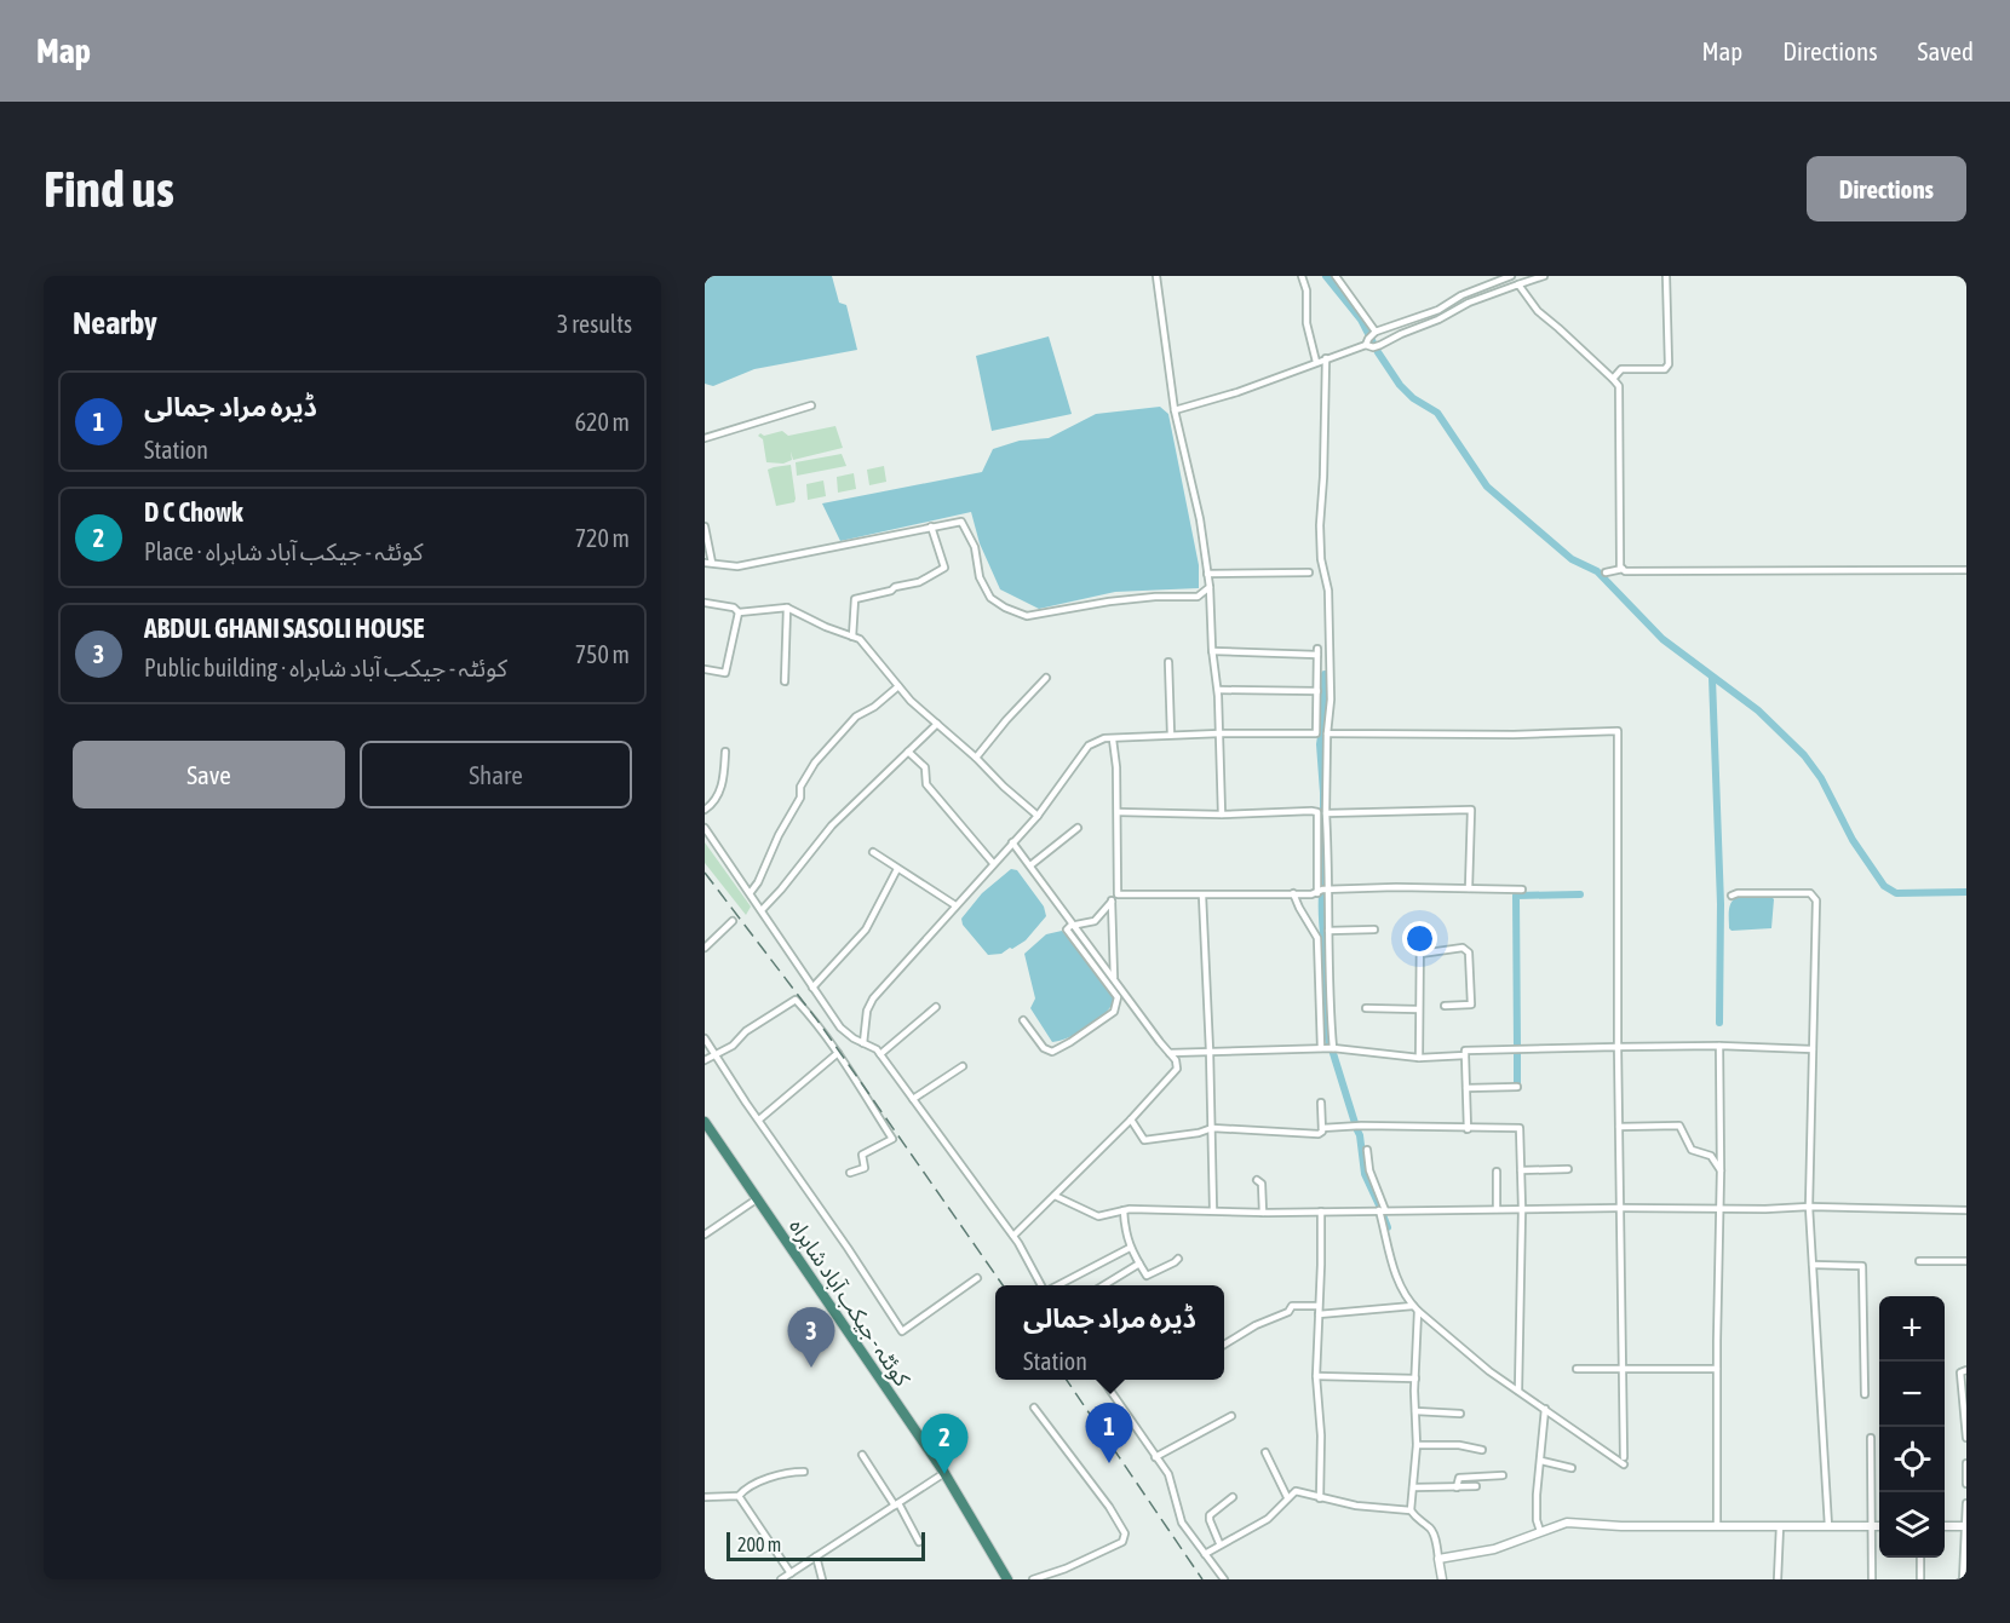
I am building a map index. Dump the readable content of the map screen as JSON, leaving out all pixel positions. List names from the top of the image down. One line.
{"streets":{"highway":["کوئٹہ - جیکب آباد شاہراہ"]},"scale_bar":"200 m","page":{"header":"Map","nav":["Map","Directions","Saved"],"buttons":["Directions",["Save","Share"]],"title":"Find us","heading":["Nearby","3 results"],"list":[{"mark":"1","name":"ڈیرہ مراد جمالی","note":"Station","value":"620 m"},{"mark":"2","name":"D C Chowk","note":"Place · کوئٹہ - جیکب آباد شاہراہ","value":"720 m"},{"mark":"3","name":"ABDUL GHANI SASOLI HOUSE","note":"Public building · کوئٹہ - جیکب آباد شاہراہ","value":"750 m"}],"popup":["ڈیرہ مراد جمالی","Station"],"map_buttons":["+","−"],"pins":["3","1","2"],"scale":"200 m"}}
